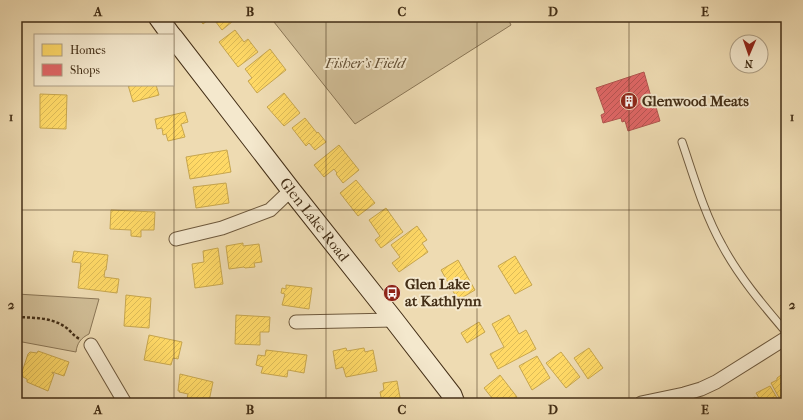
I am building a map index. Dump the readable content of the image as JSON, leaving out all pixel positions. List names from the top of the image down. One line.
{"streets":{"street":["Glen Lake Road"]},"parks":["Fisher's Field"],"places":{"building":["Glenwood Meats"],"bus stop":["Glen Lake at Kathlynn"]},"legend":["Homes","Shops"],"north":"bottom","grid":{"columns":["A","B","C","D","E"],"rows":["1","2"]}}
